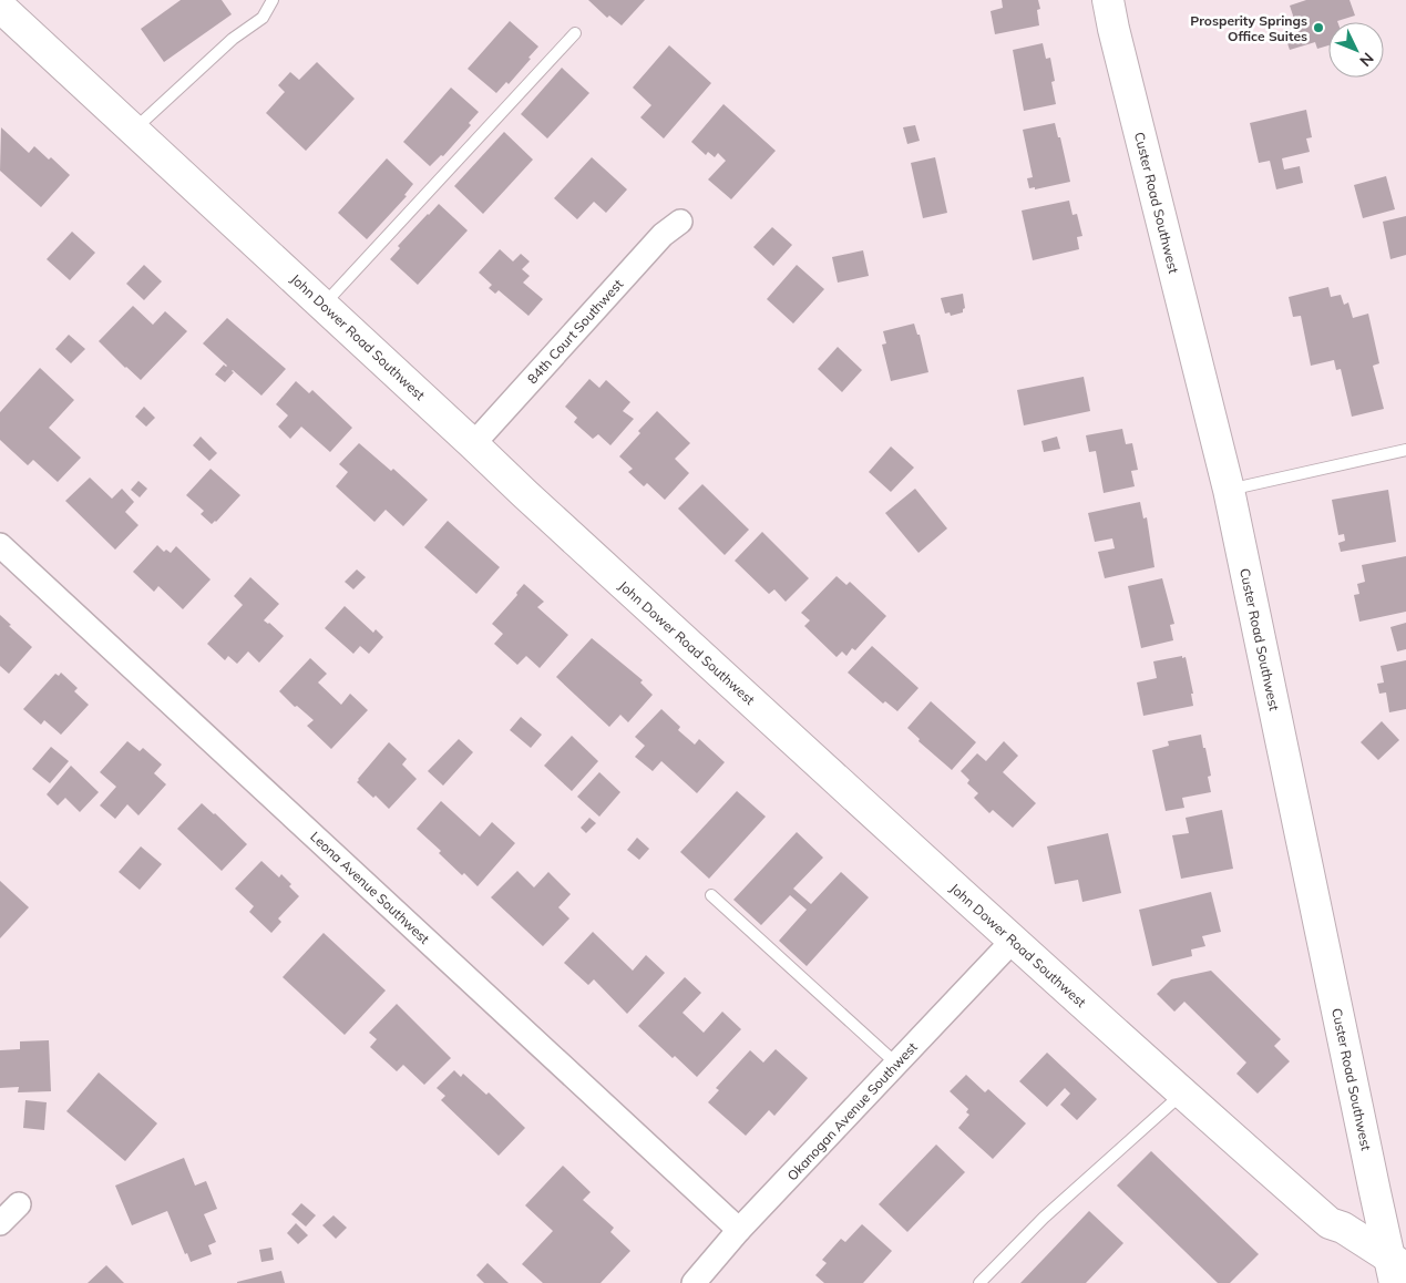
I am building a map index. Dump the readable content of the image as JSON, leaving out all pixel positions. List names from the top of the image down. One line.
{"streets":{"street":["Custer Road Southwest","84th Court Southwest","John Dower Road Southwest","Leona Avenue Southwest","Okanogan Avenue Southwest"]},"crossings":[["Custer Road Southwest","John Dower Road Southwest"],["84th Court Southwest","John Dower Road Southwest"],["John Dower Road Southwest","Okanogan Avenue Southwest"],["Leona Avenue Southwest","Okanogan Avenue Southwest"]],"places":["Prosperity Springs Office Suites"],"north":"bottom right"}
